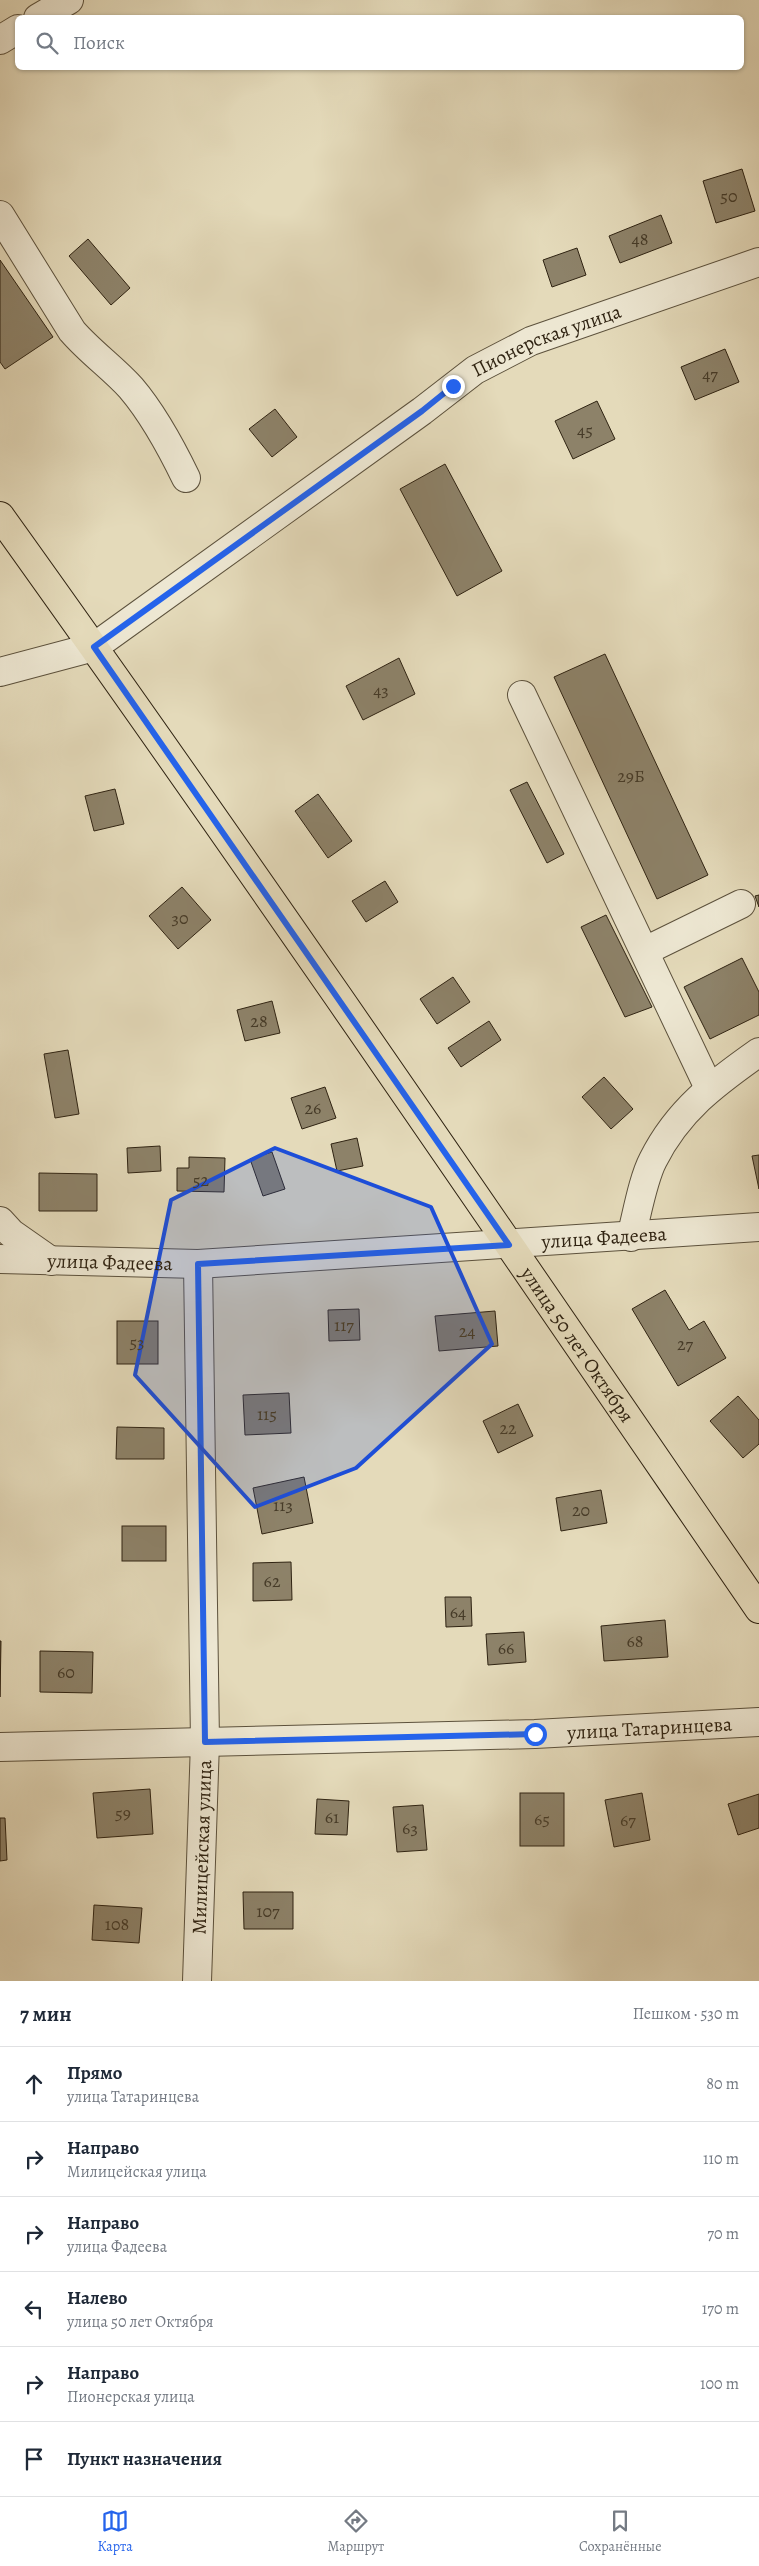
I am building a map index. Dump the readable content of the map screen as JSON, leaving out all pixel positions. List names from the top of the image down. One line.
{"streets":{"main road":["улица 50 лет Октября"],"street":["Пионерская улица","улица Фадеева","улица Татаринцева","Милицейская улица"]},"crossings":[["Пионерская улица","улица 50 лет Октября"],["улица Фадеева","улица 50 лет Октября"],["улица Фадеева","Милицейская улица"],["улица Татаринцева","Милицейская улица"]],"house_numbers":["50","48","47","45","43","29Б","30","28","26","52","117","24","53","27","115","22","113","20","62","64","68","66","60","59","61","65","67","63","107","108"],"page":{"search":"Поиск","heading":["7 мин","Пешком · 530 m"],"list":[["Прямо","улица Татаринцева","80 m"],["Направо","Милицейская улица","110 m"],["Направо","улица Фадеева","70 m"],["Налево","улица 50 лет Октября","170 m"],["Направо","Пионерская улица","100 m"],"Пункт назначения"],"nav":["Карта","Маршрут","Сохранённые"]}}
